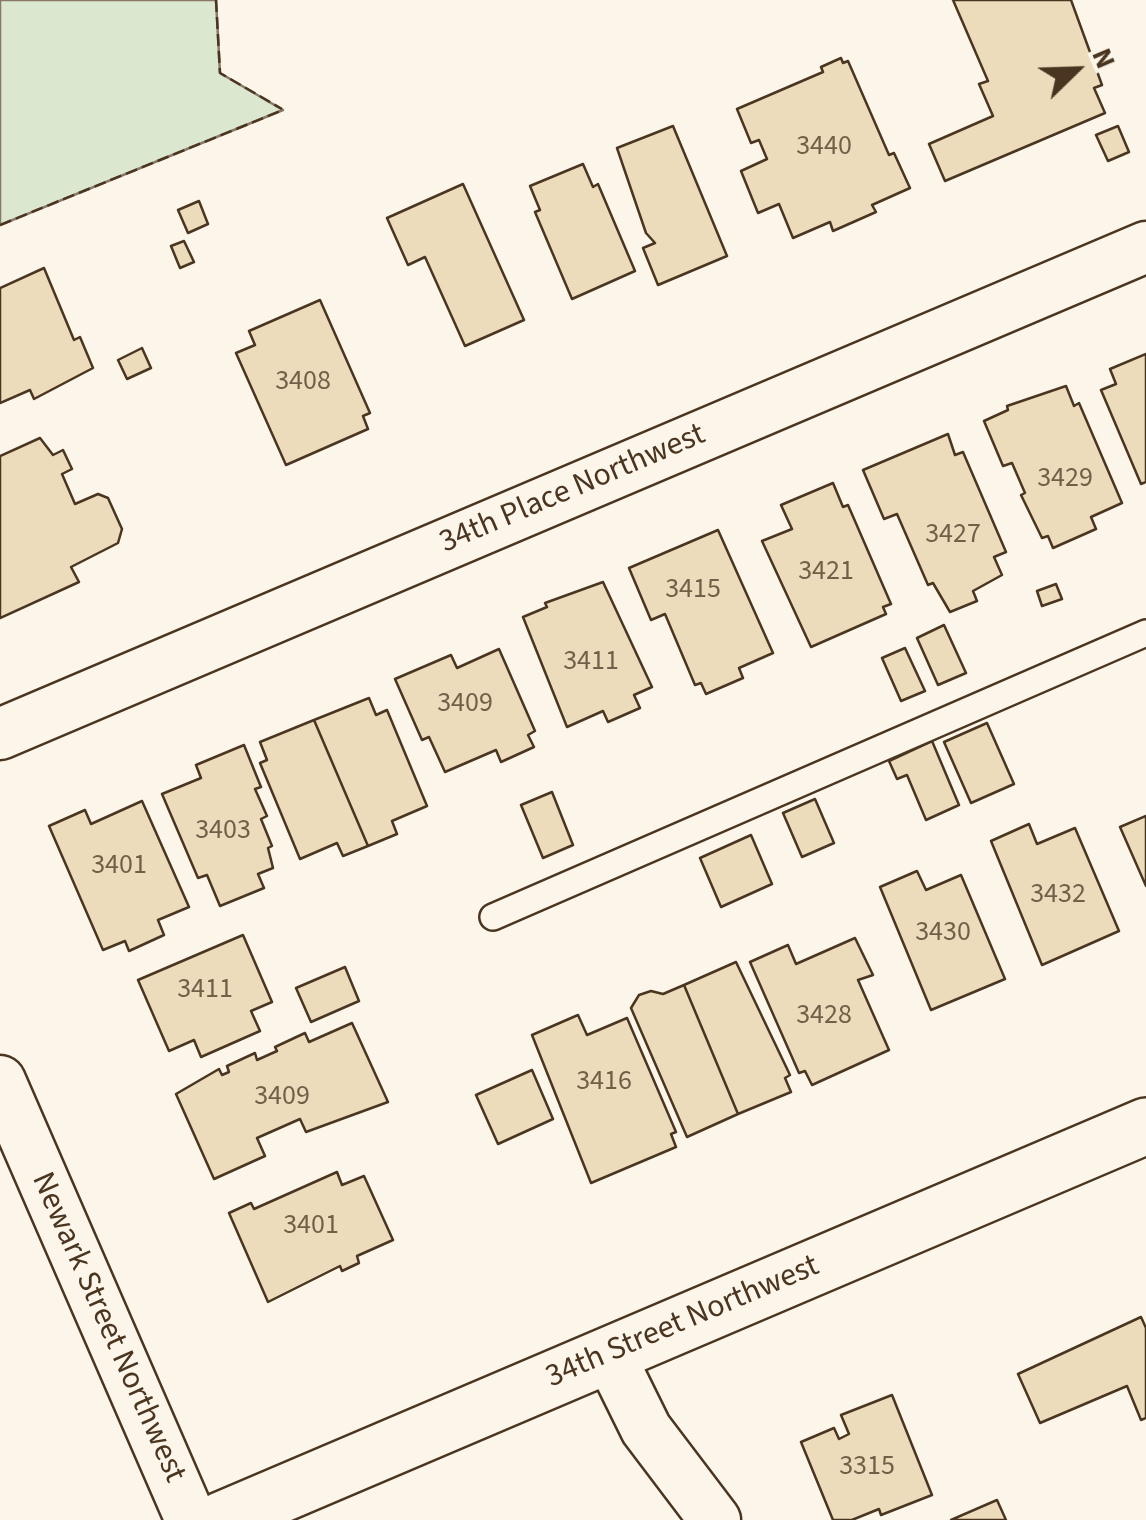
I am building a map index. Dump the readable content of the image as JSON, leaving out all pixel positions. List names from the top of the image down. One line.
{"streets":{"main road":["34th Street Northwest"],"street":["34th Place Northwest","Newark Street Northwest"]},"house_numbers":["3440","3408","3429","3427","3421","3415","3411","3409","3403","3401","3432","3430","3411","3428","3416","3409","3401","3315"],"north":"top right"}
